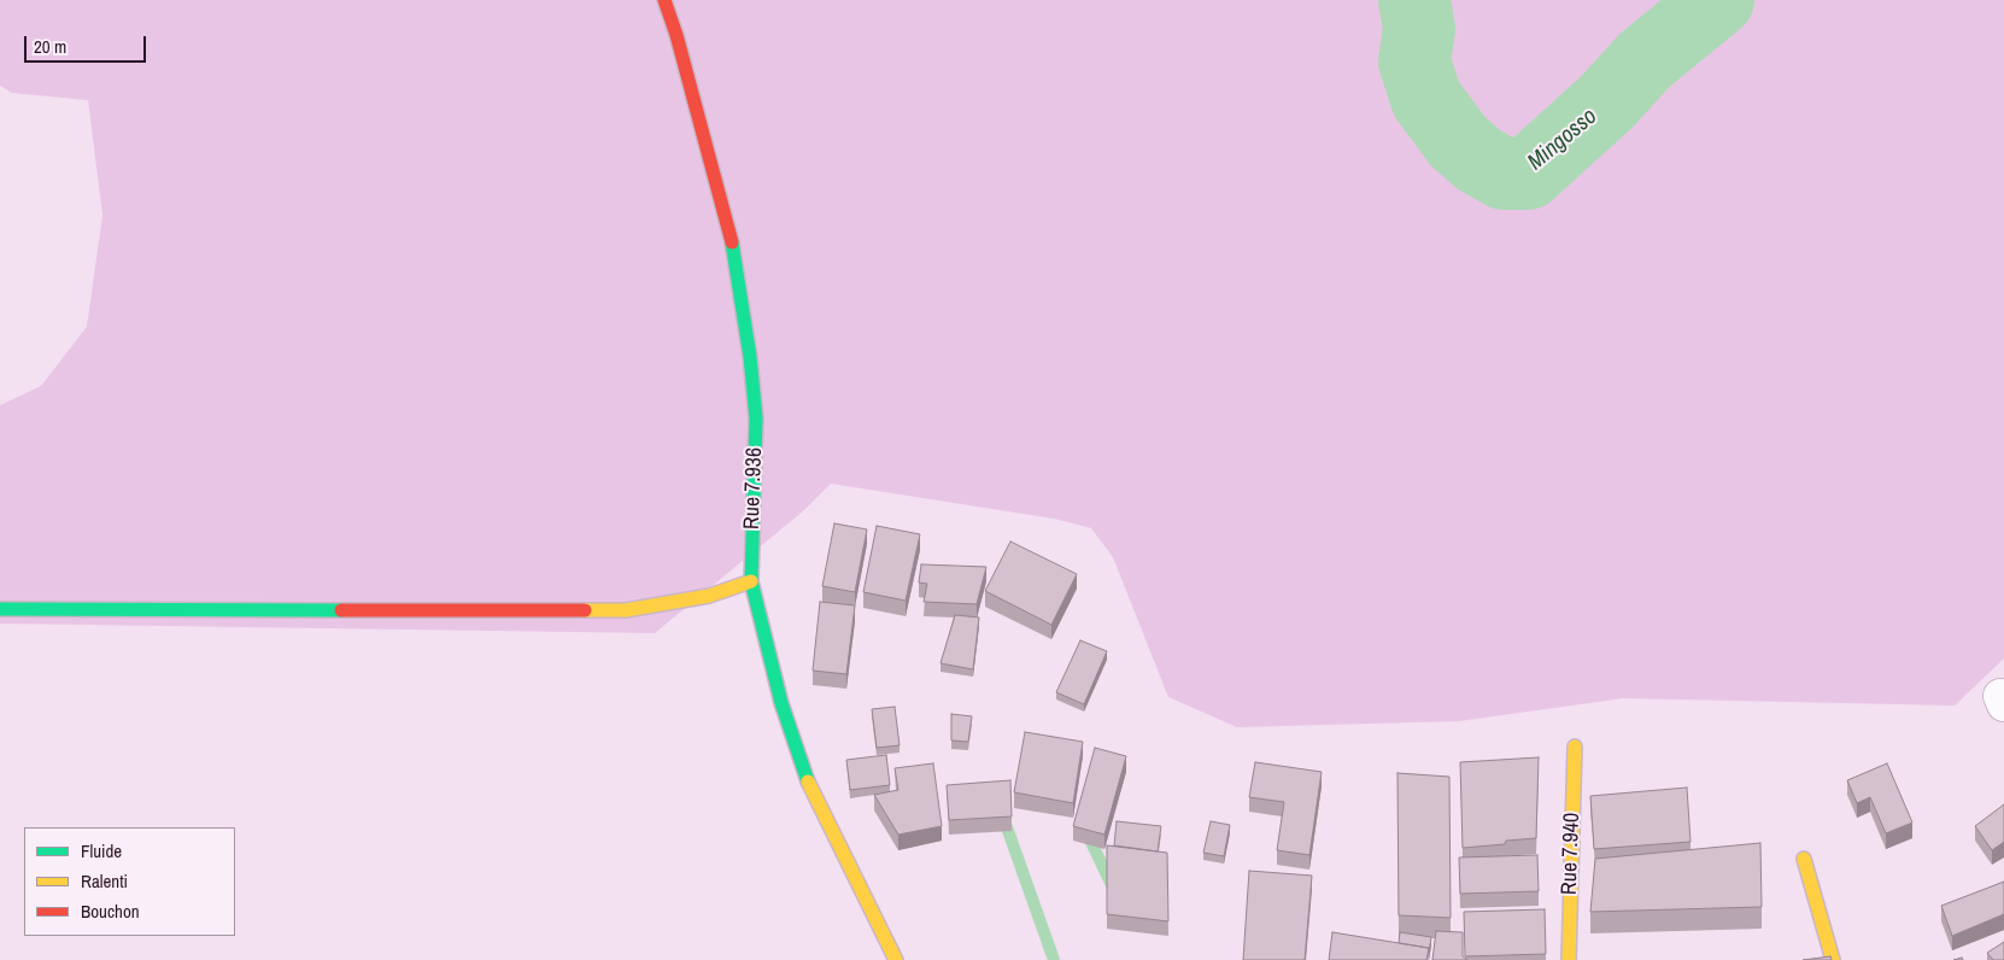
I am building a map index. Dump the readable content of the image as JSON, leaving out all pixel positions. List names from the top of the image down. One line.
{"streets":{"street":["Rue 7.936","Rue 7.940"]},"water":["Mingosso"],"legend":["Fluide","Ralenti","Bouchon"],"scale_bar":"20 m"}
